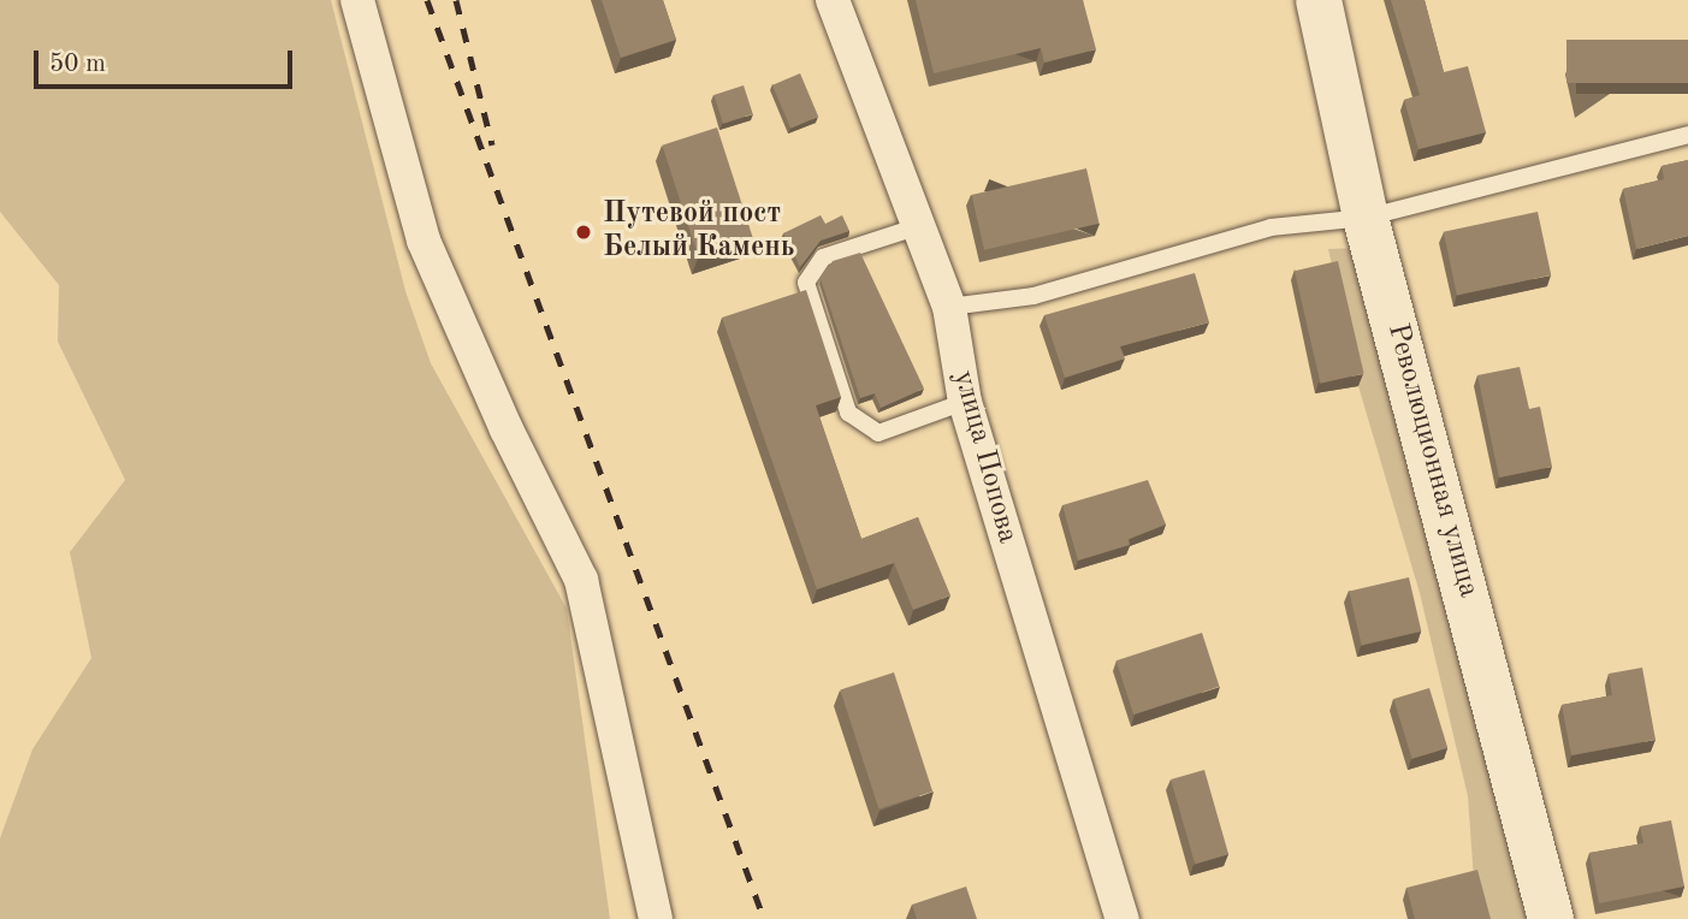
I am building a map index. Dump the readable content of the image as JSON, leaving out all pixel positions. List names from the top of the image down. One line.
{"streets":{"street":["улица Попова","Революционная улица"]},"places":["Путевой пост Белый Камень"],"scale_bar":"50 m"}
